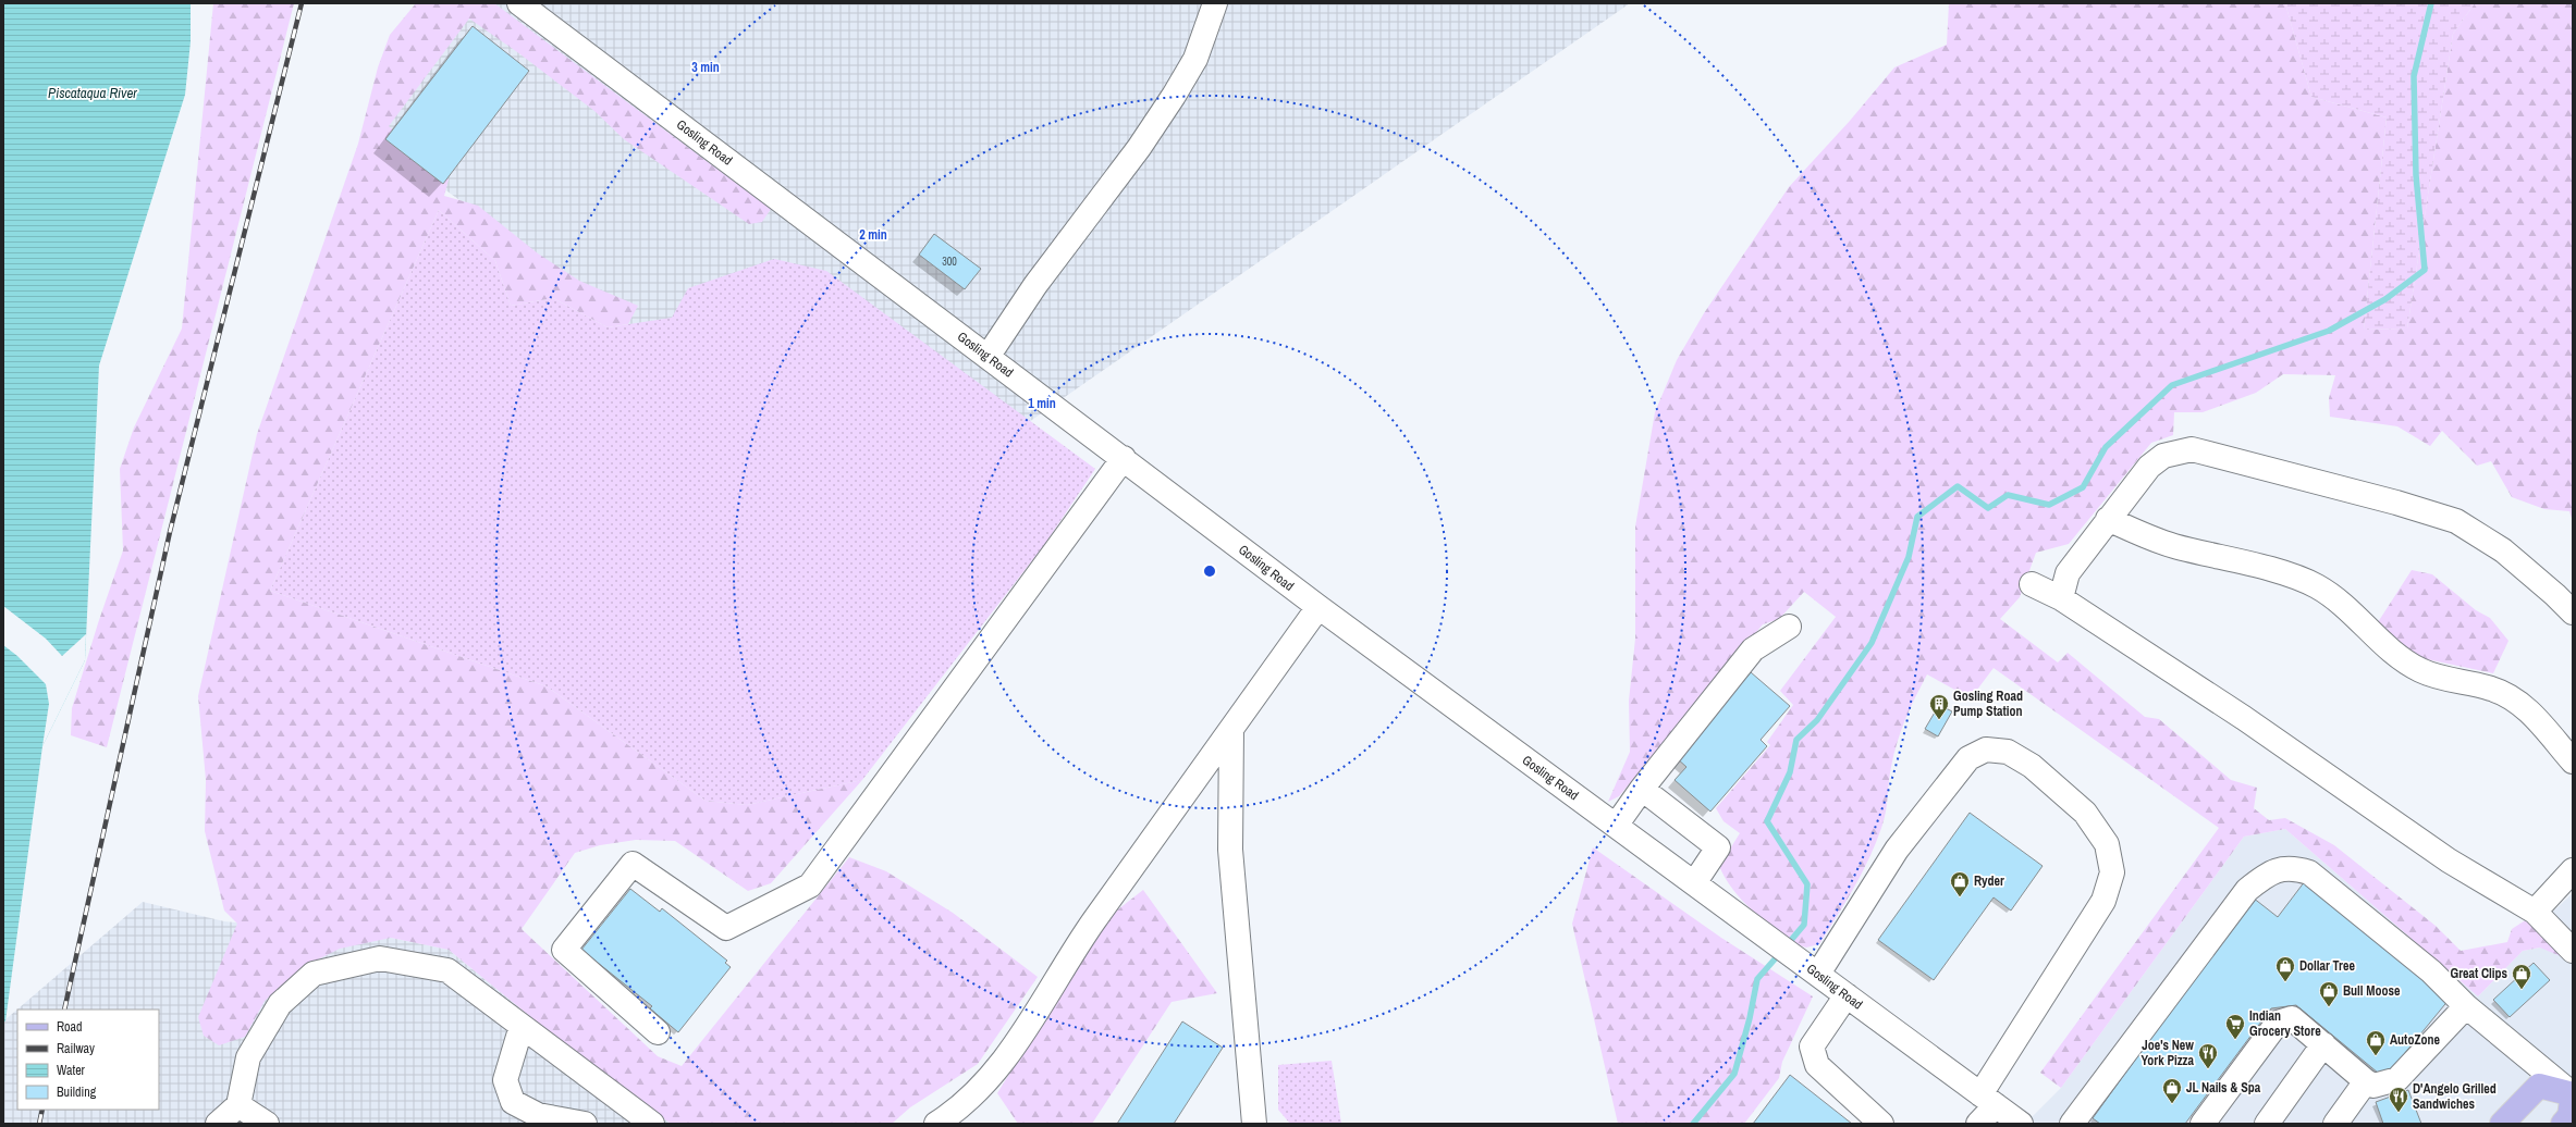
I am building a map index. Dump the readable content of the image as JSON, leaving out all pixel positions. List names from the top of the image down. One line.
{"streets":{"street":["Gosling Road"]},"water":["Piscataqua River"],"places":{"building":["Gosling Road Pump Station"],"shop":["Ryder","Dollar Tree","Great Clips","Bull Moose","AutoZone","JL Nails & Spa"],"supermarket":["Indian Grocery Store"],"restaurant":["Joe's New York Pizza","D'Angelo Grilled Sandwiches"]},"house_numbers":["300"],"legend":["Road","Railway","Water","Building"],"rings":["3 min","2 min","1 min"]}
